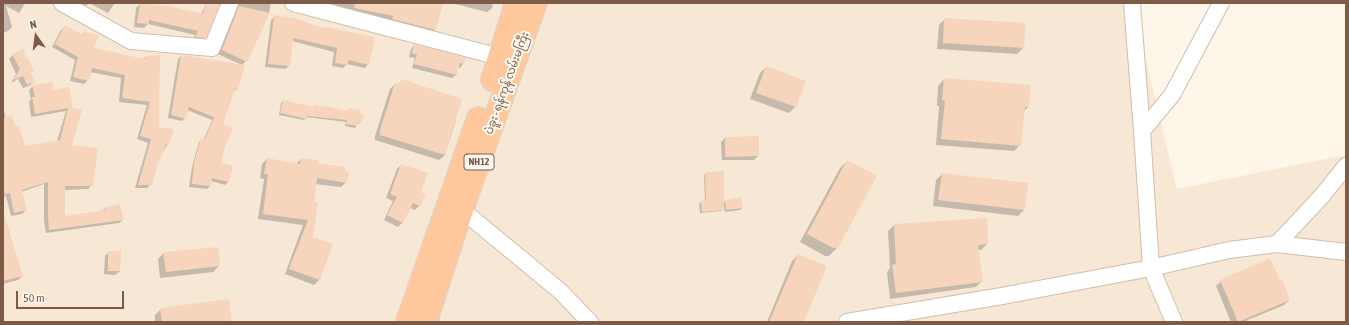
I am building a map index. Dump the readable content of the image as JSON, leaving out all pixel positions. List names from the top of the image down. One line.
{"streets":{"highway":["ပဲခူး - ရန်ကုန် လမ်းမကြီး","NH12"]},"scale_bar":"50 m","north":"top"}
